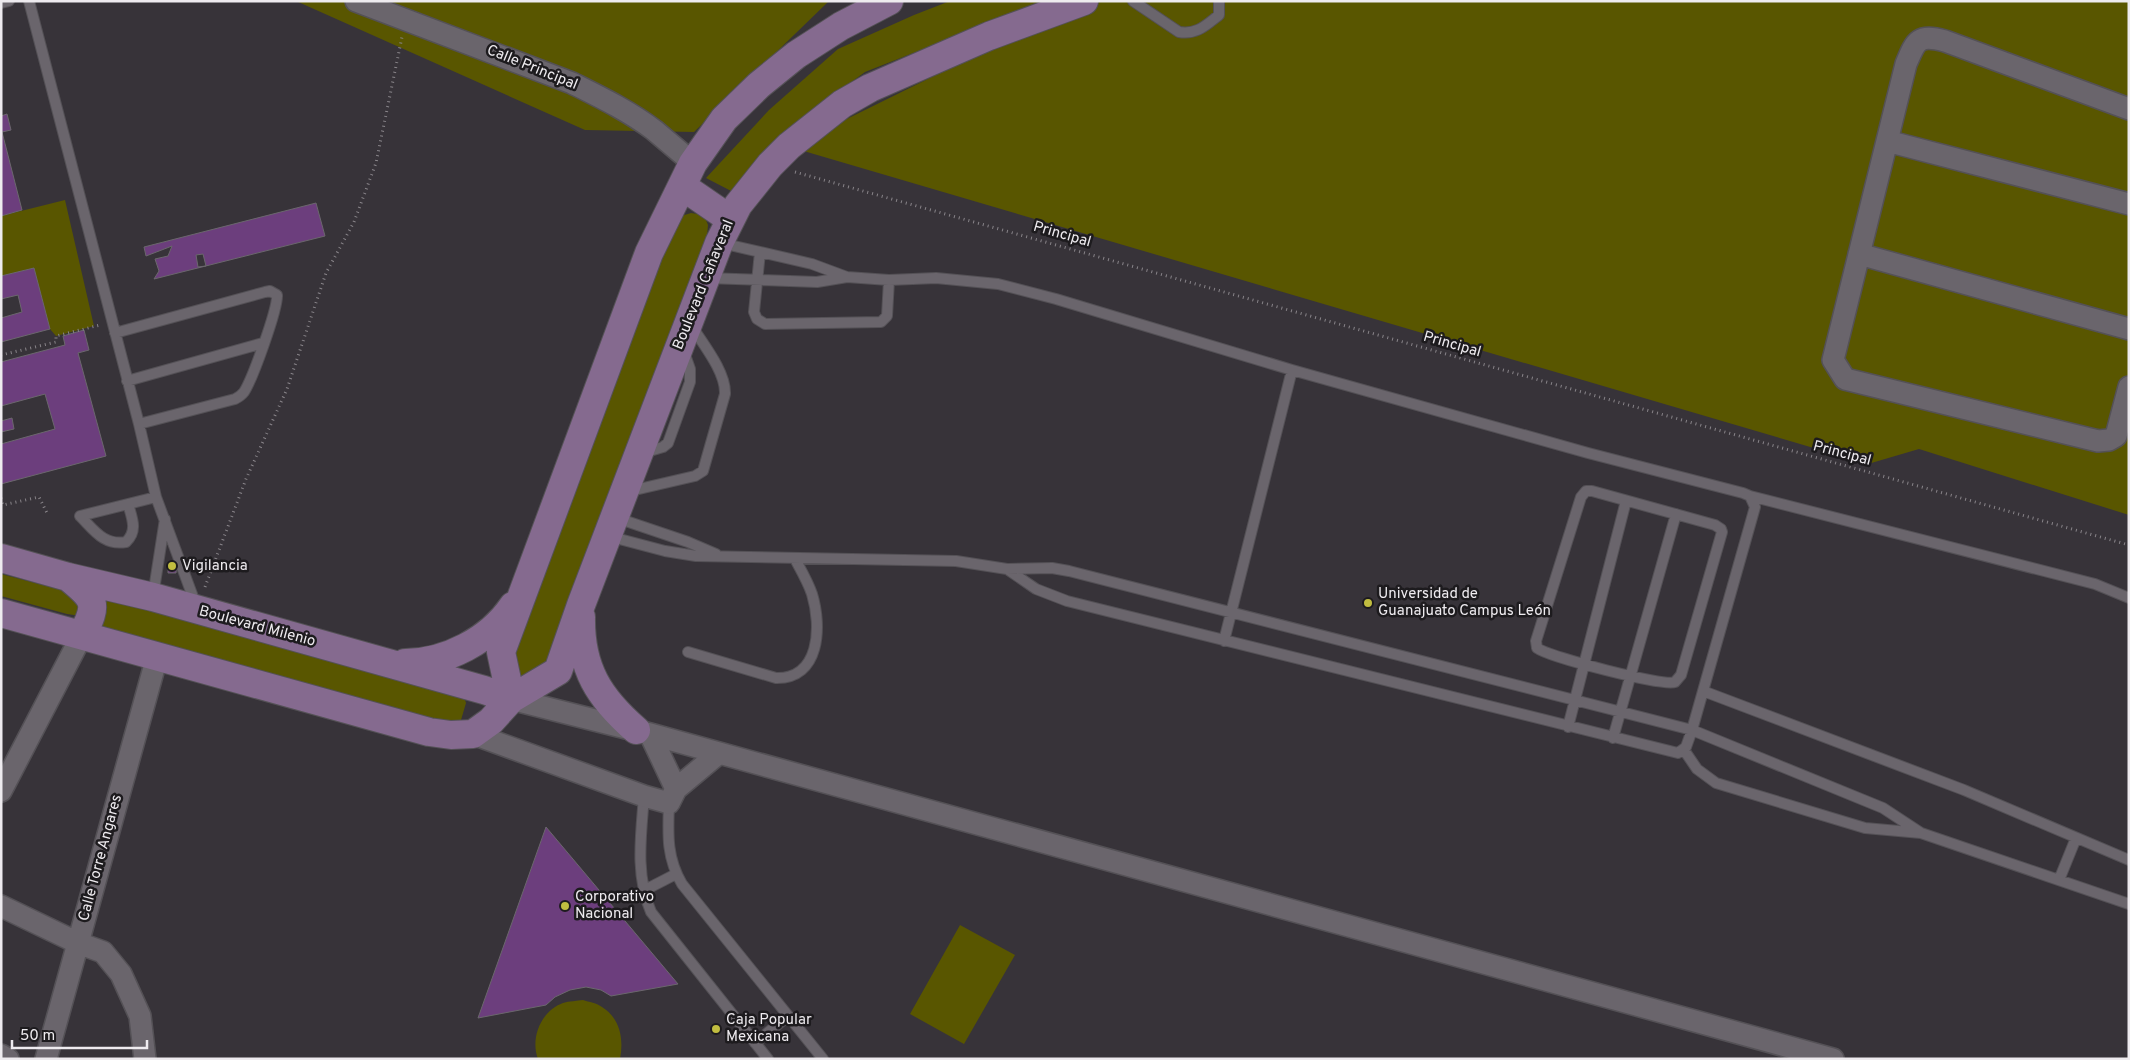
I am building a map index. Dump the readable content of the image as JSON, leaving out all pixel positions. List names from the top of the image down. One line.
{"streets":{"street":["Calle Principal","Boulevard Cañaveral","Boulevard Milenio","Calle Torre Angares"],"path":["Principal"]},"crossings":[["Principal","Boulevard Cañaveral"],["Boulevard Cañaveral","Boulevard Milenio"]],"places":["Vigilancia","Universidad de Guanajuato Campus León","Corporativo Nacional","Caja Popular Mexicana"],"scale_bar":"50 m"}
